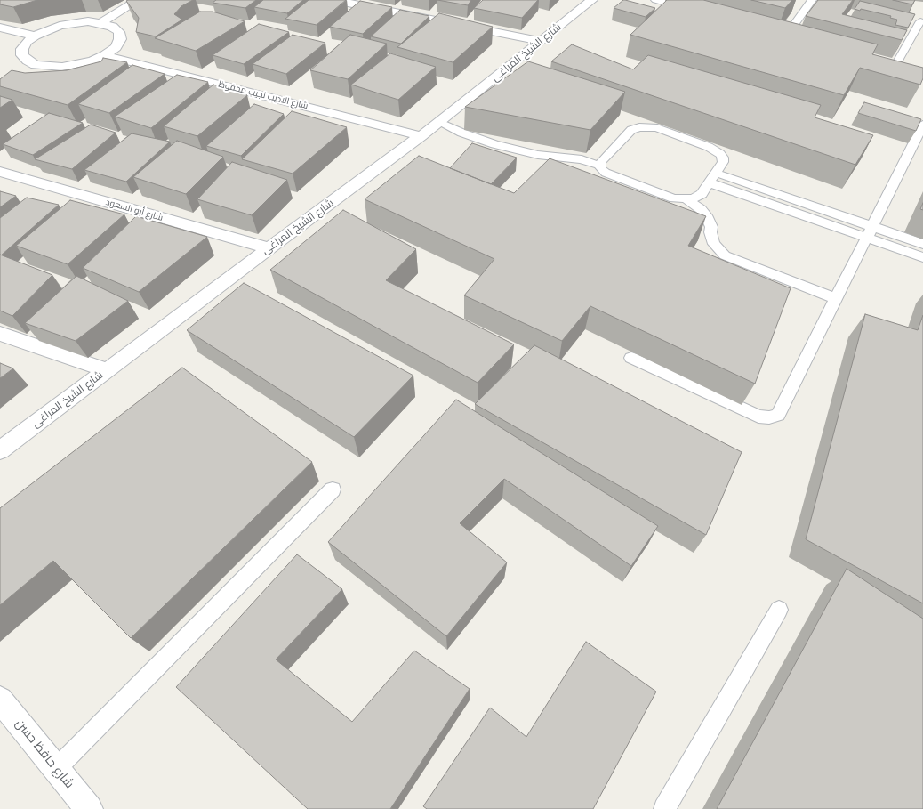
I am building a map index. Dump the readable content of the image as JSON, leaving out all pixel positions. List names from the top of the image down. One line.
{"streets":{"street":["شارع الشيخ المراغى","شارع الاديب نجيب محفوظ","شارع أبو السعود","شارع حافظ حسن"]},"crossings":[["شارع الشيخ المراغى","شارع الاديب نجيب محفوظ"],["شارع الشيخ المراغى","شارع أبو السعود"]]}
